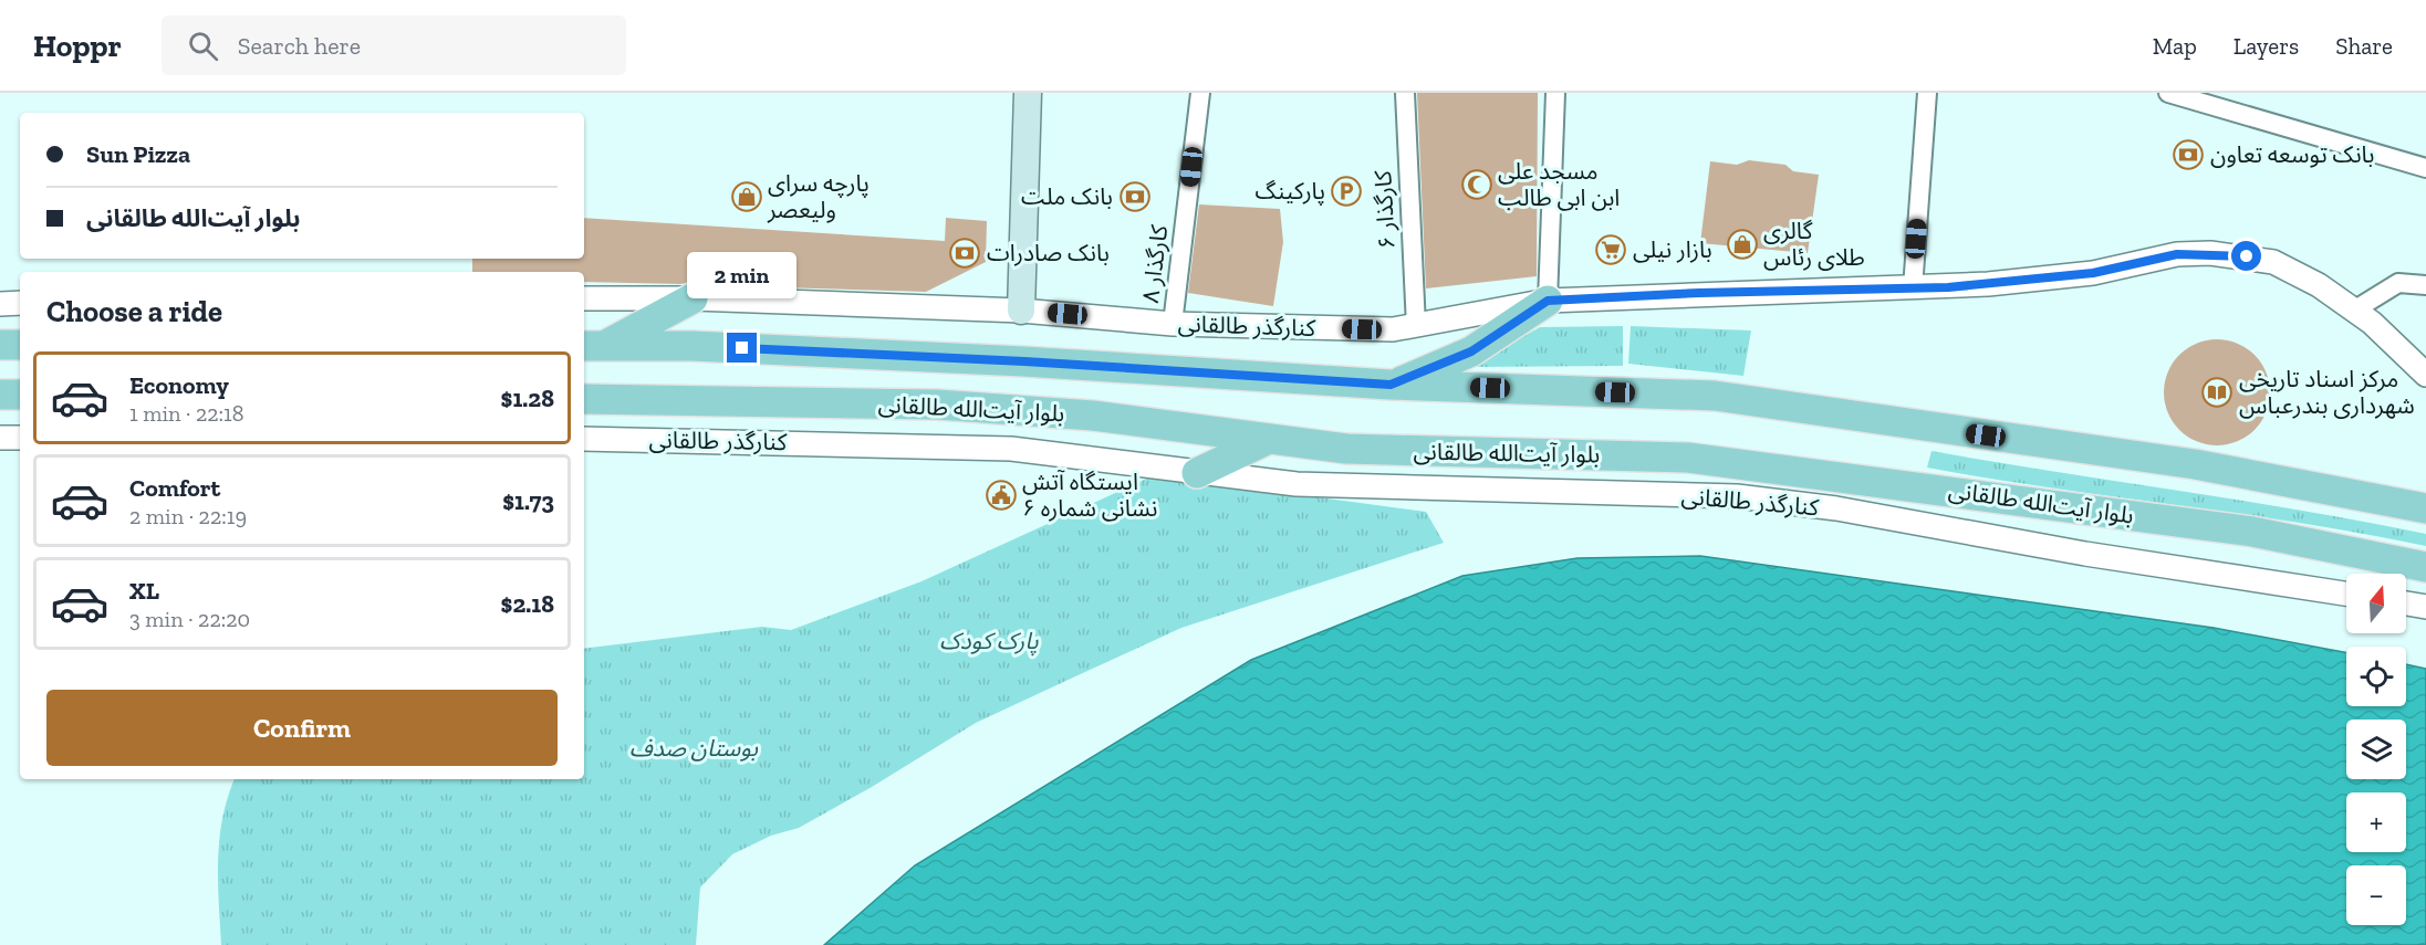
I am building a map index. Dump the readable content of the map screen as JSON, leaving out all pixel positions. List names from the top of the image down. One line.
{"streets":{"main road":["بلوار آیت‌الله طالقانی"],"street":["کارگذار ۶","کارگذار ۸","کنارگذر طالقانی"]},"crossings":[["کارگذار ۶","کنارگذر طالقانی"],["کارگذار ۸","کنارگذر طالقانی"]],"parks":["پارک کودک","بوستان صدف"],"places":{"bank":["بانک توسعه تعاون","بانک ملت","بانک صادرات"],"mosque":["مسجد علی ابن ابی طالب"],"parking":["پارکینگ"],"shop":["پارچه سرای ولیعصر","گالری طلای رئاس"],"supermarket":["بازار نیلی"],"library":["مرکز اسناد تاریخی شهرداری بندرعباس"],"public building":["ایستگاه آتش نشانی شماره ۶"]},"north":"top","page":{"header":"Hoppr","search":"Search here","nav":["Map","Layers","Share"],"banner":["Sun Pizza","بلوار آیت‌الله طالقانی"],"bubble":"2 min","heading":"Choose a ride","list":[{"name":"Economy","note":"1 min · 22:18","value":"$1.28"},{"name":"Comfort","note":"2 min · 22:19","value":"$1.73"},{"name":"XL","note":"3 min · 22:20","value":"$2.18"}],"map_buttons":["+","−"],"buttons":"Confirm"}}
